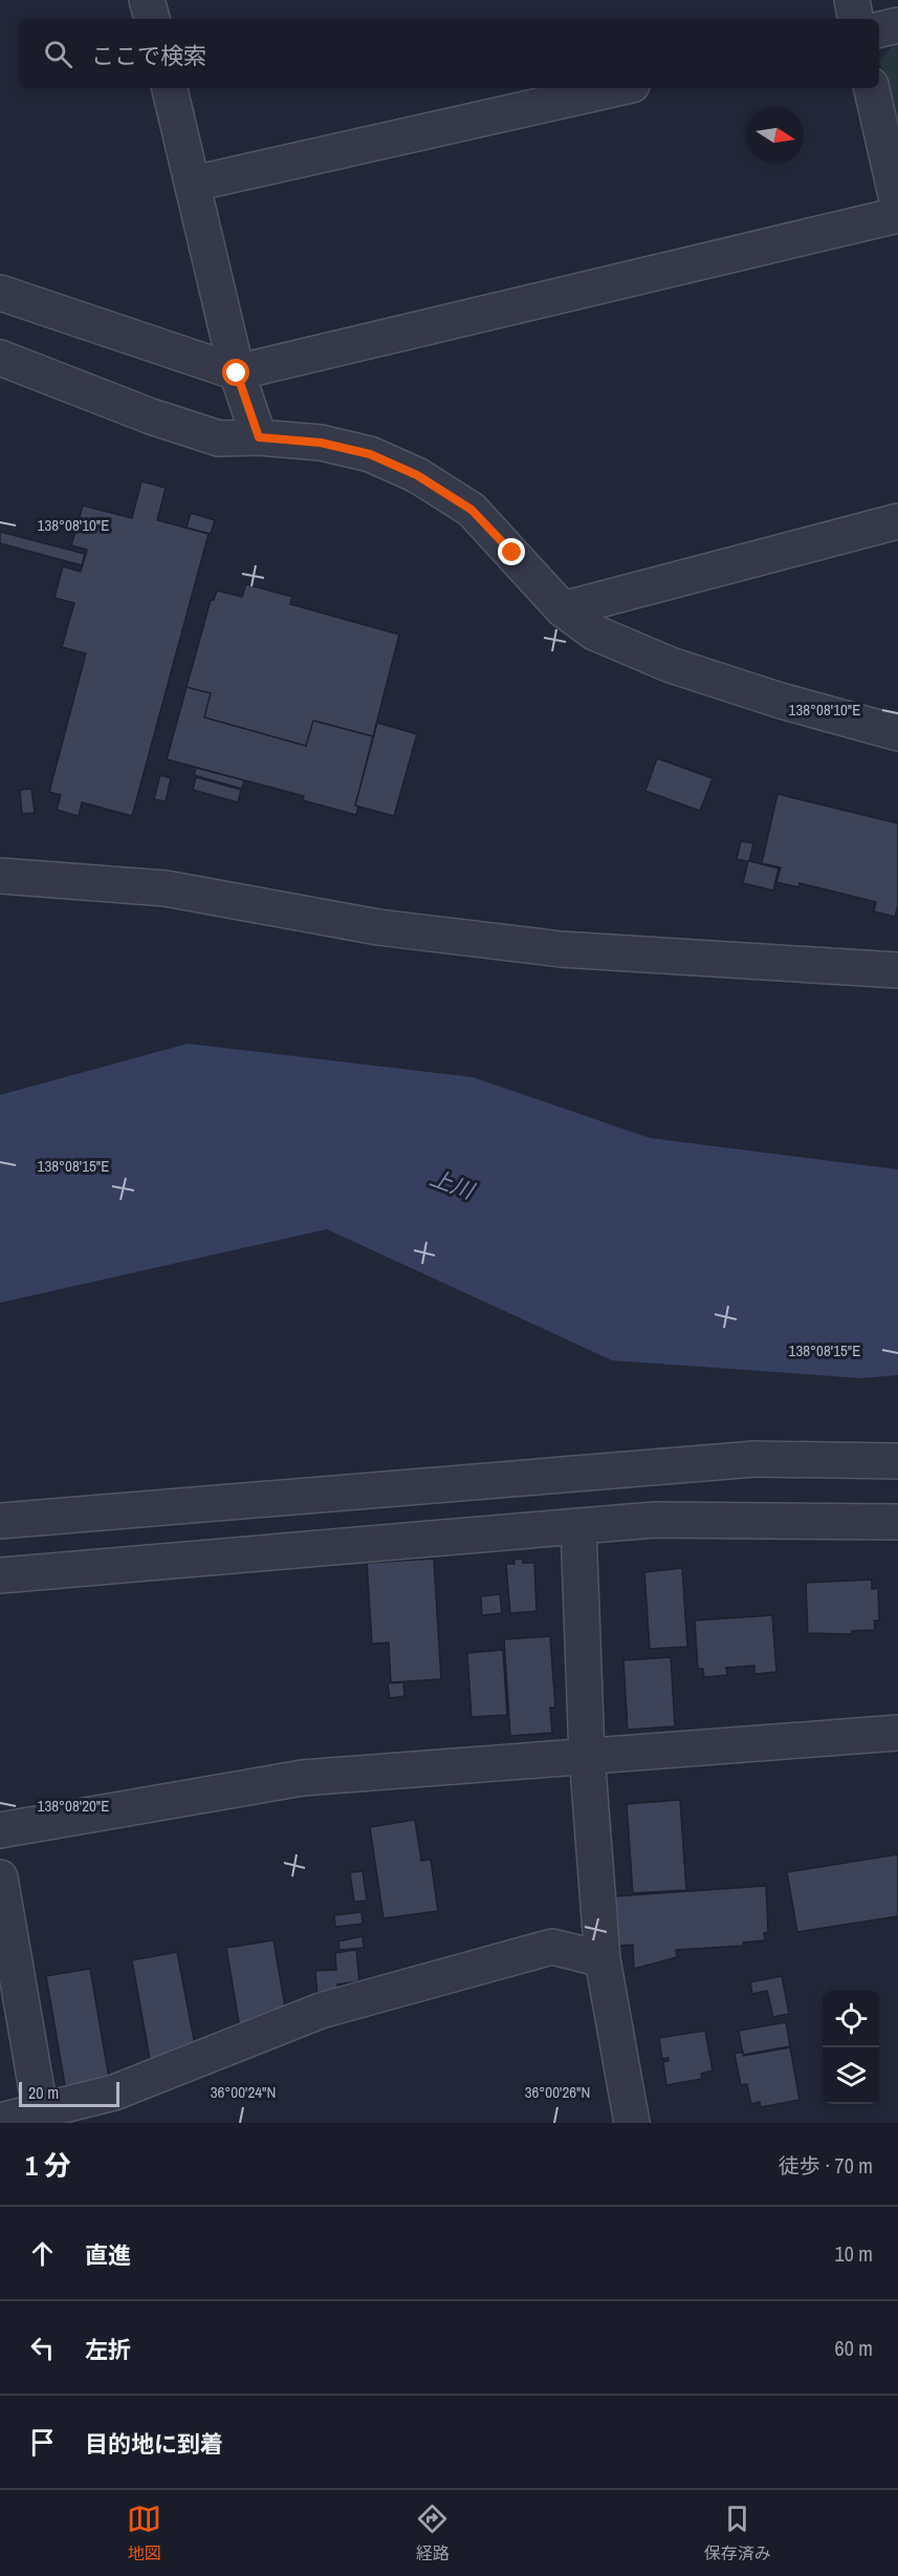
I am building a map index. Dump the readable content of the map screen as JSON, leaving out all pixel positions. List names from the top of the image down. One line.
{"water":["上川"],"scale_bar":"20 m","north":"right","page":{"search":"ここで検索","scale":"20 m","heading":["1 分","徒歩 · 70 m"],"list":[["直進","10 m"],["左折","60 m"],"目的地に到着"],"nav":["地図","経路","保存済み"]},"coordinates":["138°08'10\"E","138°08'15\"E","138°08'20\"E","36°00'24\"N","36°00'26\"N"]}
